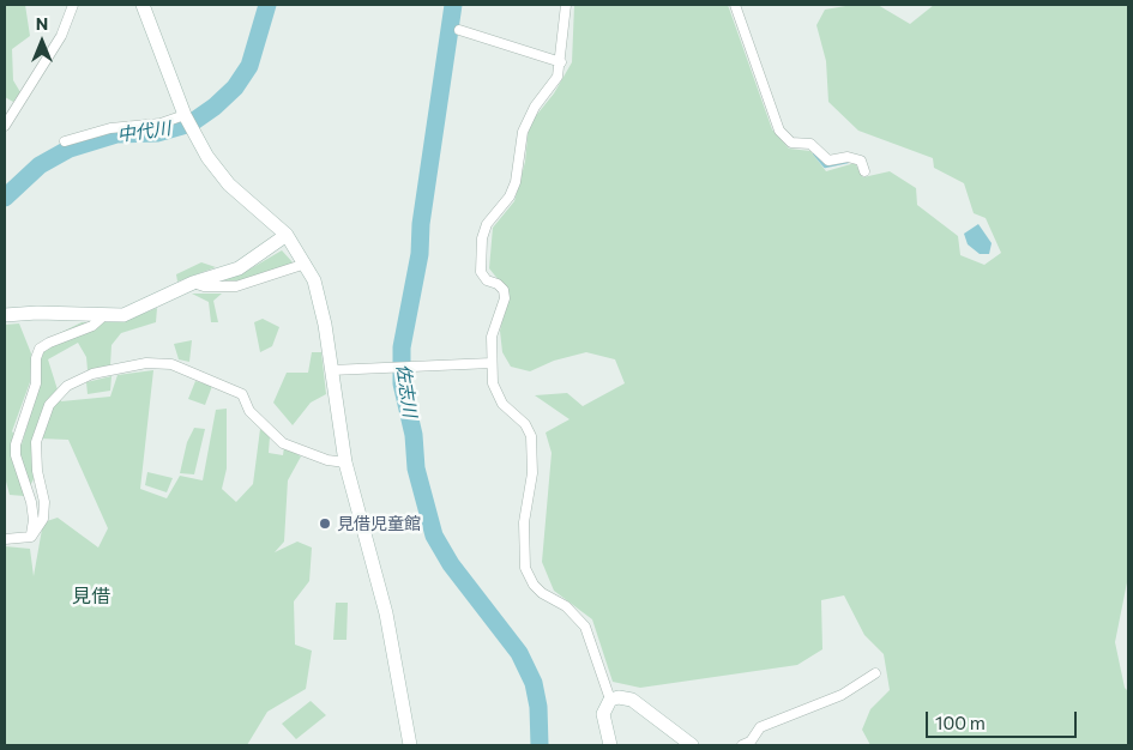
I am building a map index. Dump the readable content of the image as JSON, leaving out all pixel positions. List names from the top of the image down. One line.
{"districts":["見借"],"water":["中代川","佐志川"],"places":["見借児童館"],"scale_bar":"100 m","north":"top"}
